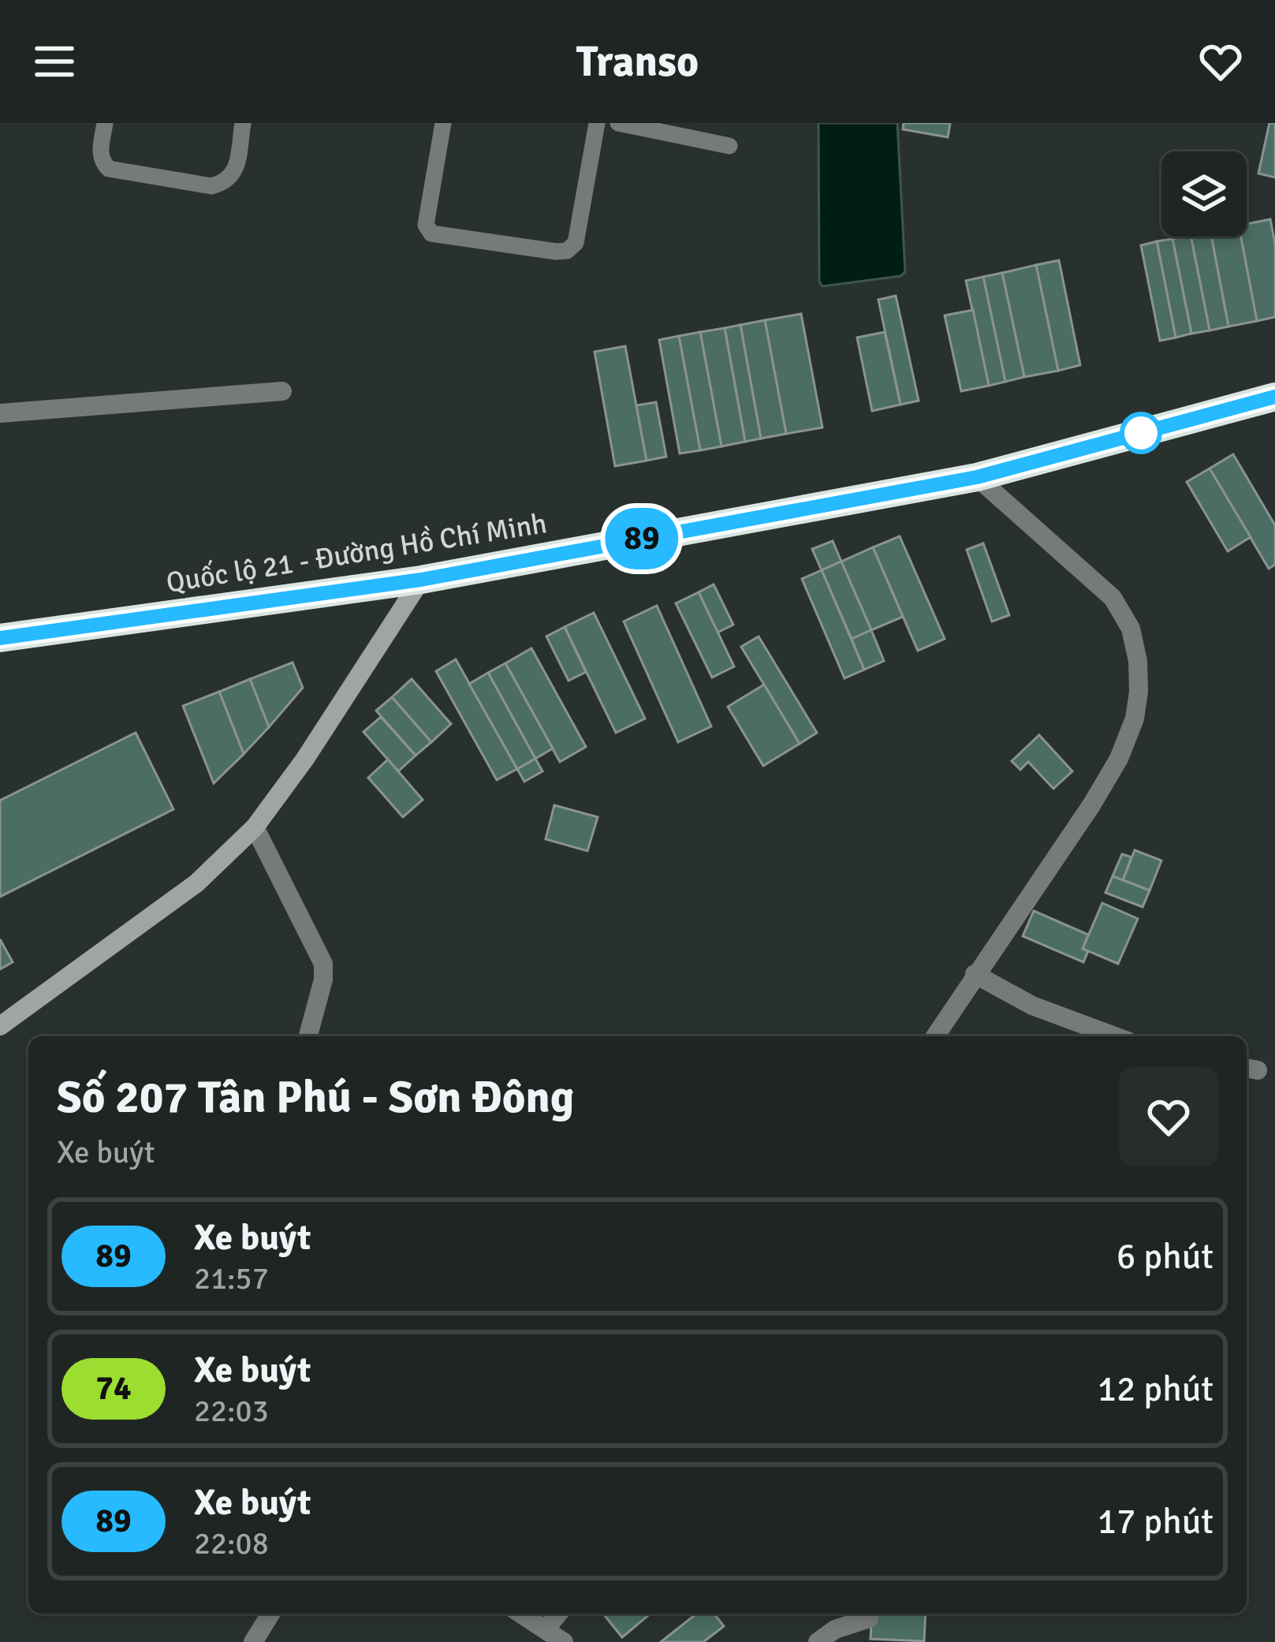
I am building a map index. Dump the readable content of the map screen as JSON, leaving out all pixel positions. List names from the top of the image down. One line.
{"streets":{"highway":["Quốc lộ 21 - Đường Hồ Chí Minh"]},"lines":["bus line 89"],"page":{"header":"Transo","on_map":"89","heading":["Số 207 Tân Phú - Sơn Đông","Xe buýt"],"list":[{"mark":"89","name":"Xe buýt","note":"21:57","value":"6 phút"},{"mark":"74","name":"Xe buýt","note":"22:03","value":"12 phút"},{"mark":"89","name":"Xe buýt","note":"22:08","value":"17 phút"}]}}
